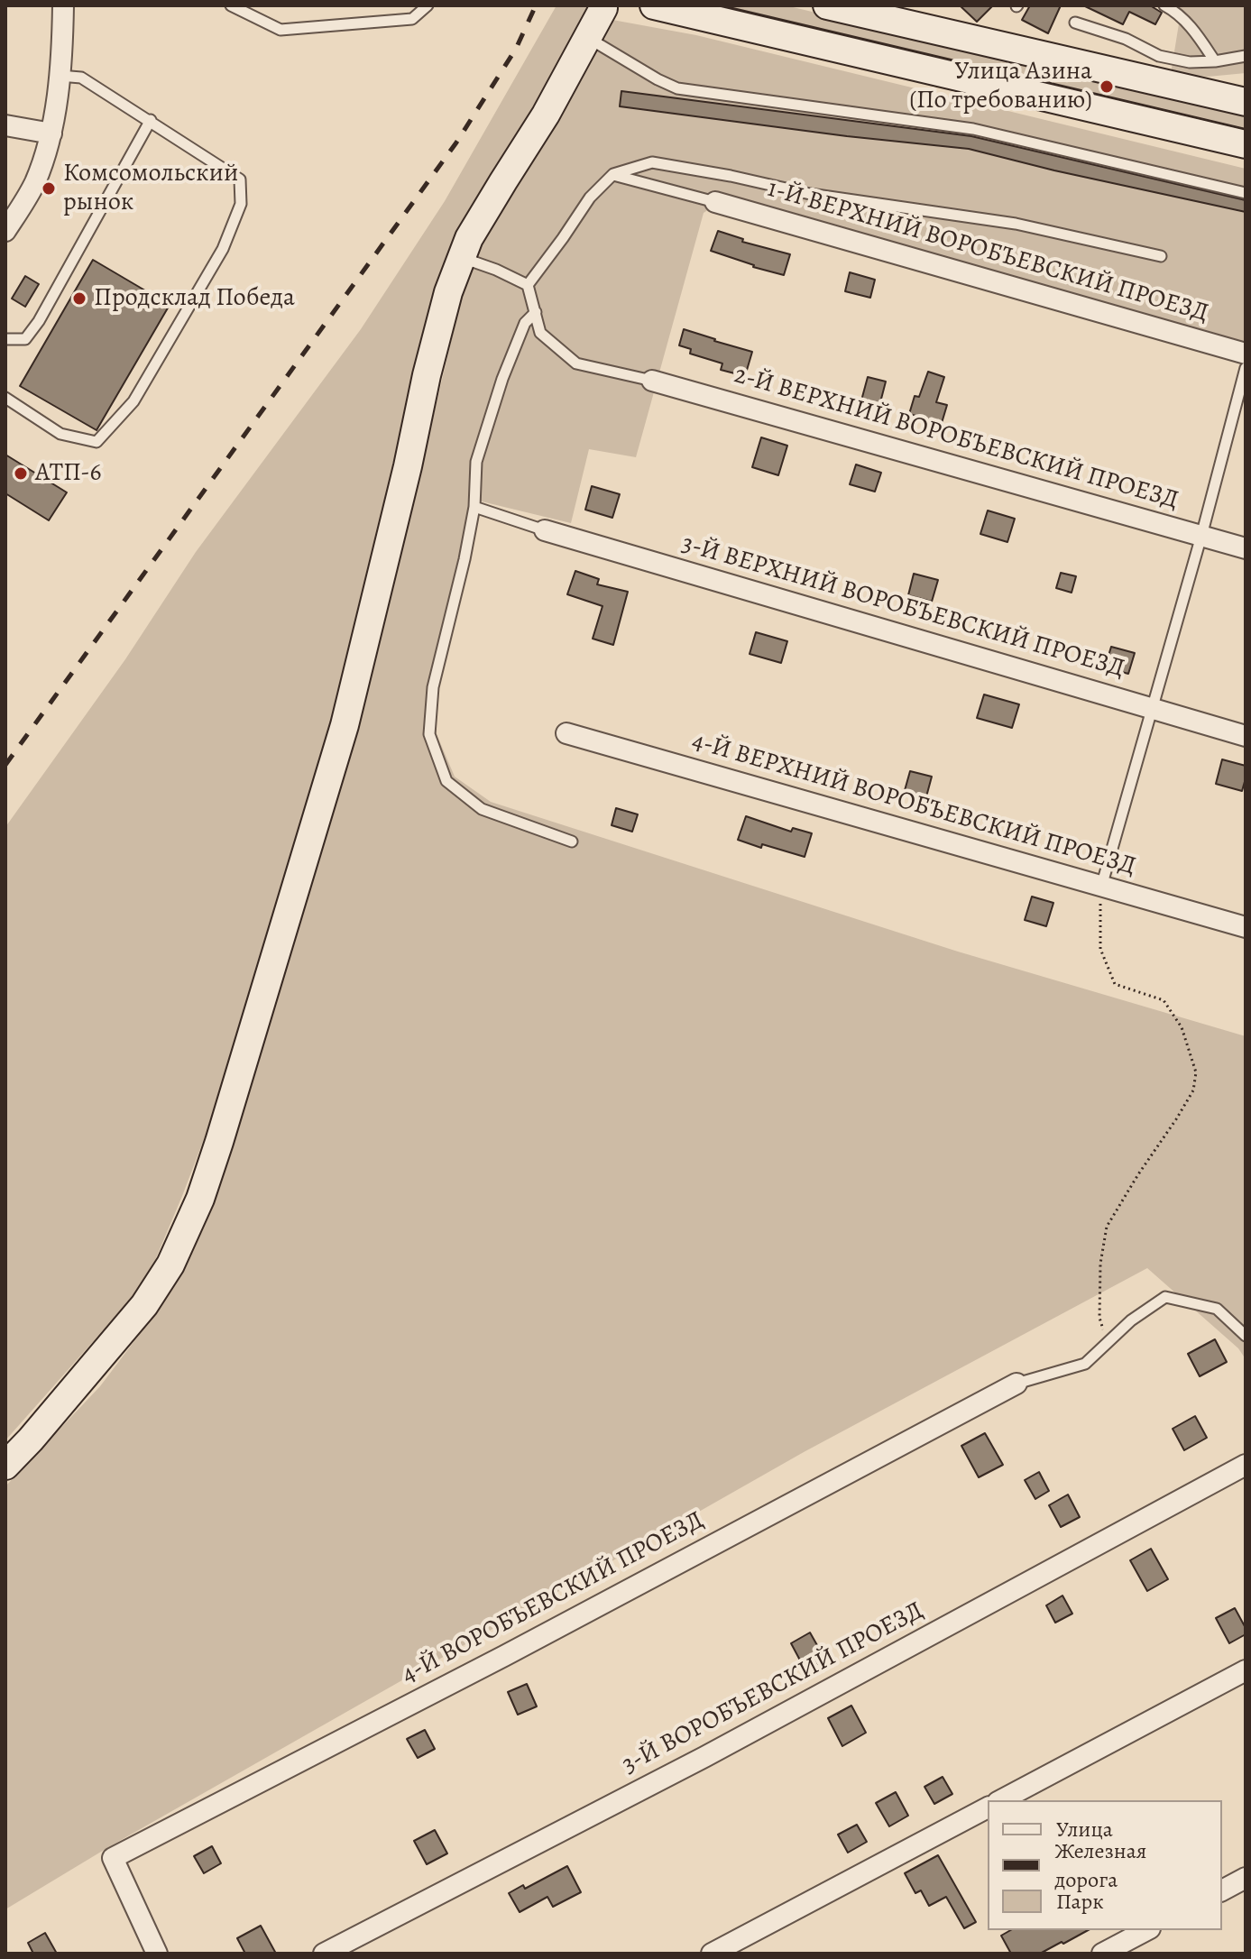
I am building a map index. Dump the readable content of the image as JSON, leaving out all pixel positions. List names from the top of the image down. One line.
{"streets":{"street":["1-Й ВЕРХНИЙ ВОРОБЪЕВСКИЙ ПРОЕЗД","2-Й ВЕРХНИЙ ВОРОБЪЕВСКИЙ ПРОЕЗД","3-Й ВЕРХНИЙ ВОРОБЪЕВСКИЙ ПРОЕЗД","4-Й ВЕРХНИЙ ВОРОБЪЕВСКИЙ ПРОЕЗД","4-Й ВОРОБЪЕВСКИЙ ПРОЕЗД","3-Й ВОРОБЪЕВСКИЙ ПРОЕЗД"]},"places":["Улица Азина (По требованию)","Комсомольский рынок","Продсклад Победа","АТП-6"],"legend":["Улица","Железная дорога","Парк"]}
